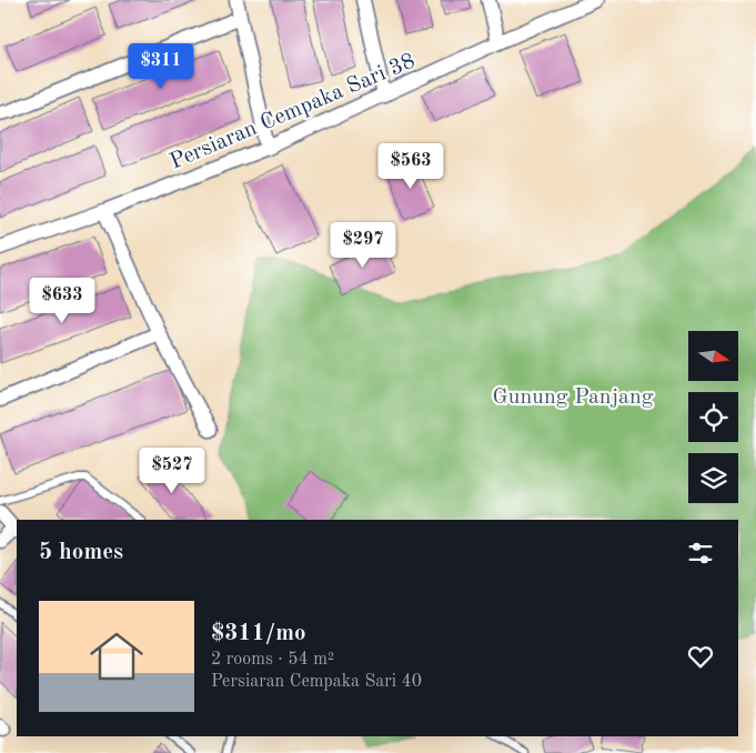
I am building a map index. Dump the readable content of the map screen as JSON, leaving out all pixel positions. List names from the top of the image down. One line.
{"streets":{"street":["Persiaran Cempaka Sari 38"]},"parks":["Gunung Panjang"],"north":"right","page":{"price":["$311","$563","$297","$633","$527"],"heading":"5 homes","list":[{"name":"$311/mo","note":"2 rooms · 54 m² · Persiaran Cempaka Sari 40"}]}}
